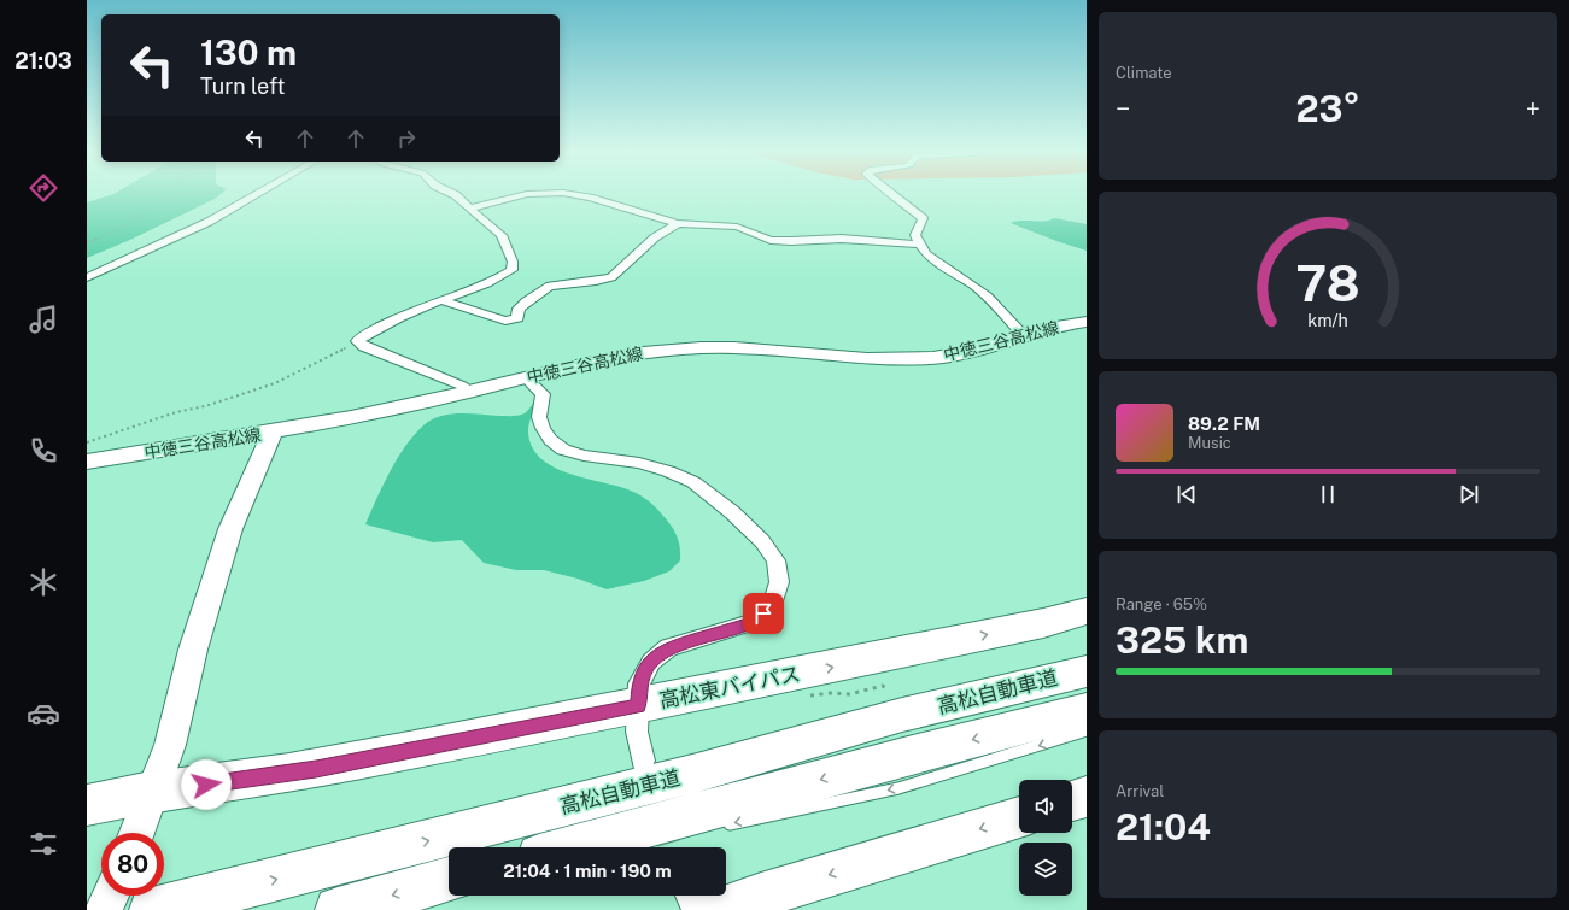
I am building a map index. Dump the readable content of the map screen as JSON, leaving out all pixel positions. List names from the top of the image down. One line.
{"streets":{"highway":["高松東バイパス","高松自動車道"],"main road":["中徳三谷高松線"]},"page":{"tabs":"21:03","tile":["Climate",["Range · 65%","325 km"],["Arrival","21:04"]],"turn":["130 m","Turn left"],"heat":["−","23°","+"],"song":["89.2 FM","Music"],"limit":"80","trip":"21:04 · 1 min · 190 m","gauge":["78","km/h"]}}
